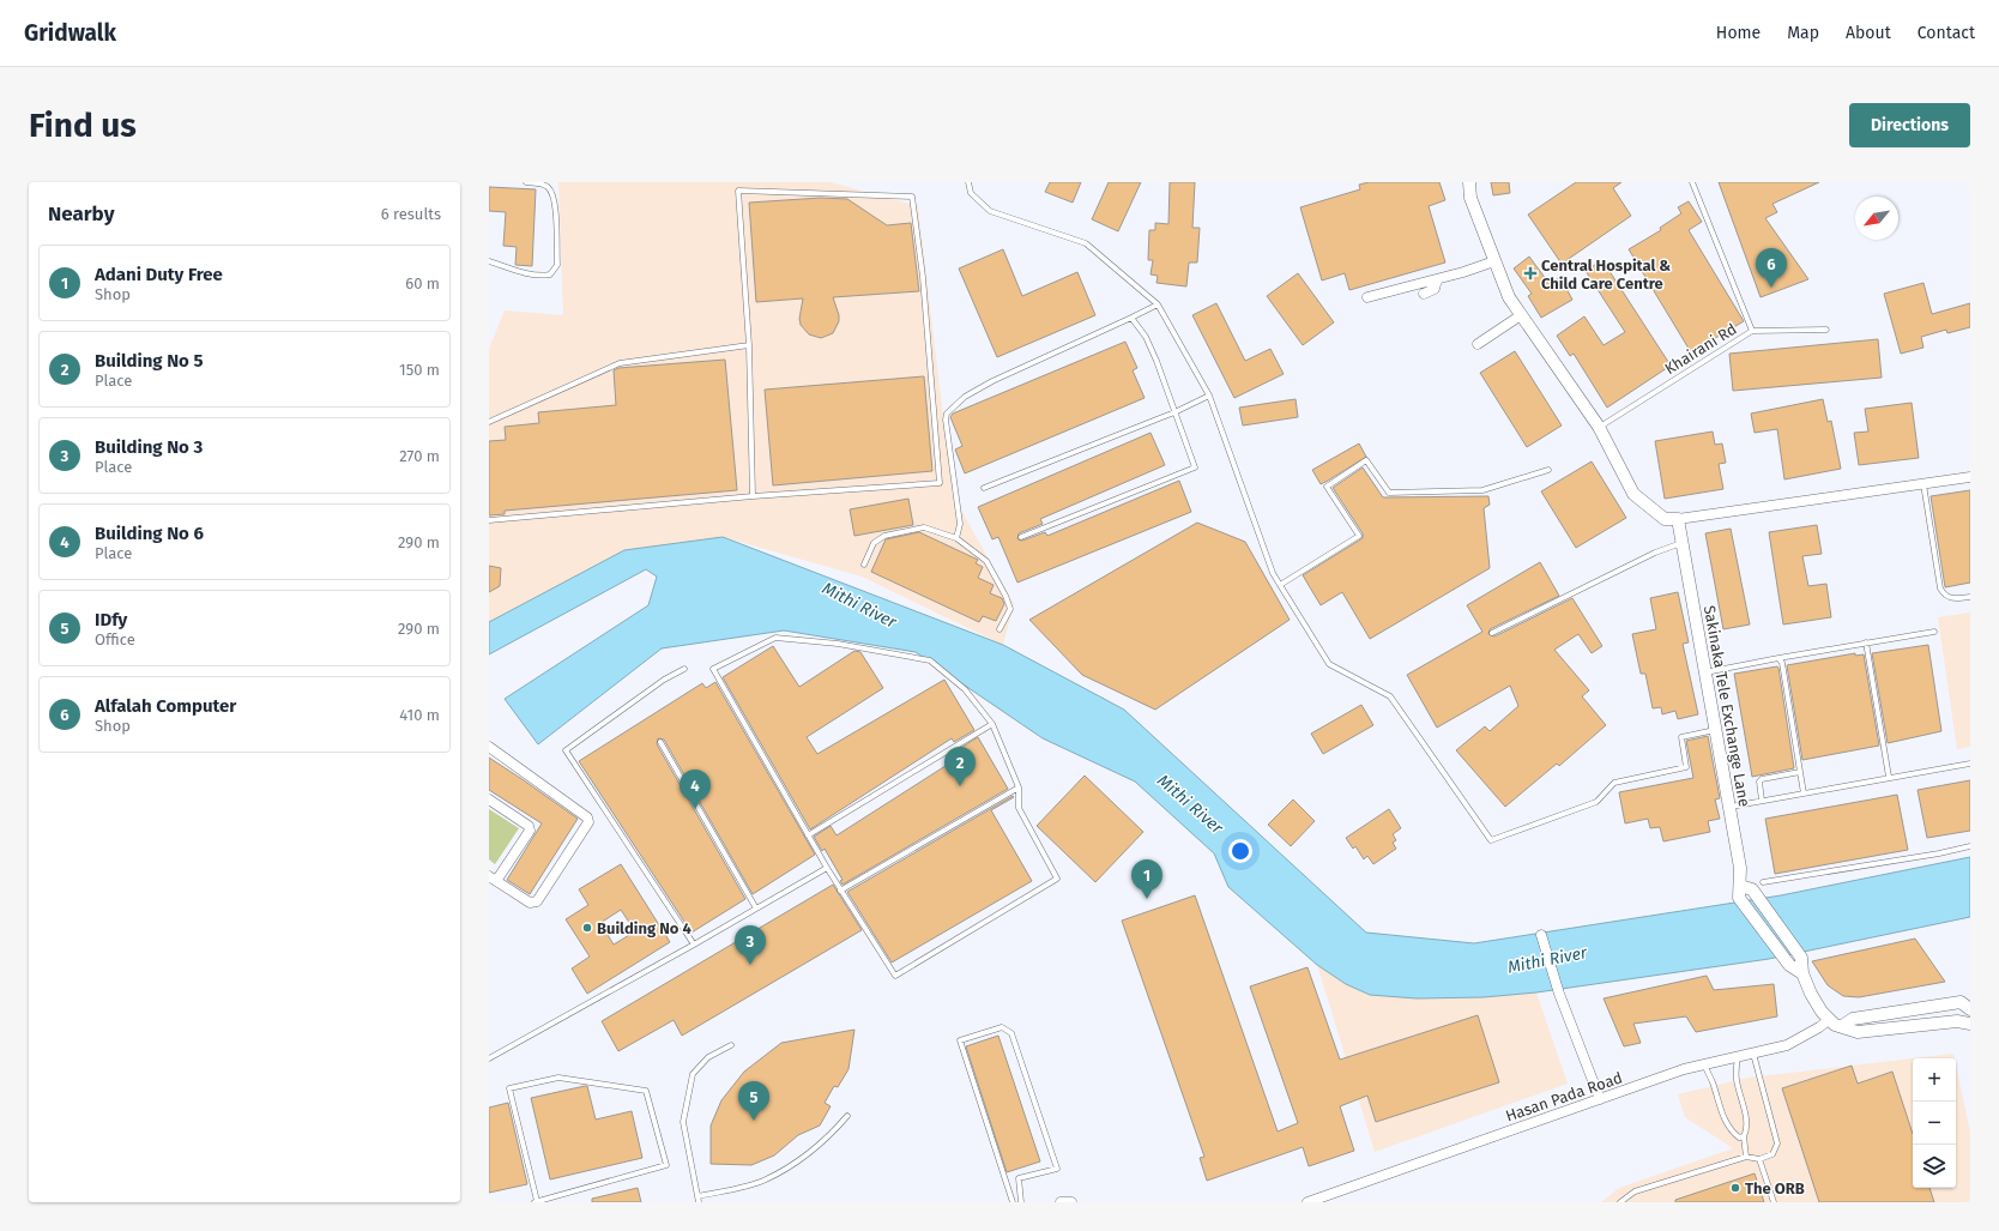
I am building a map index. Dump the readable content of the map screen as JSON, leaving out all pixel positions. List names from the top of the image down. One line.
{"streets":{"street":["Sakinaka Tele Exchange Lane","Hasan Pada Road"],"lane":["Khairani Rd"]},"water":["Mithi River"],"places":{"health":["Central Hospital & Child Care Centre"],"other":["Building No 4","The ORB"]},"north":"bottom left","page":{"header":"Gridwalk","nav":["Home","Map","About","Contact"],"buttons":"Directions","title":"Find us","heading":["Nearby","6 results"],"list":[{"mark":"1","name":"Adani Duty Free","note":"Shop","value":"60 m"},{"mark":"2","name":"Building No 5","note":"Place","value":"150 m"},{"mark":"3","name":"Building No 3","note":"Place","value":"270 m"},{"mark":"4","name":"Building No 6","note":"Place","value":"290 m"},{"mark":"5","name":"IDfy","note":"Office","value":"290 m"},{"mark":"6","name":"Alfalah Computer","note":"Shop","value":"410 m"}],"pins":["6","2","4","1","3","5"],"map_buttons":["+","−"]}}
